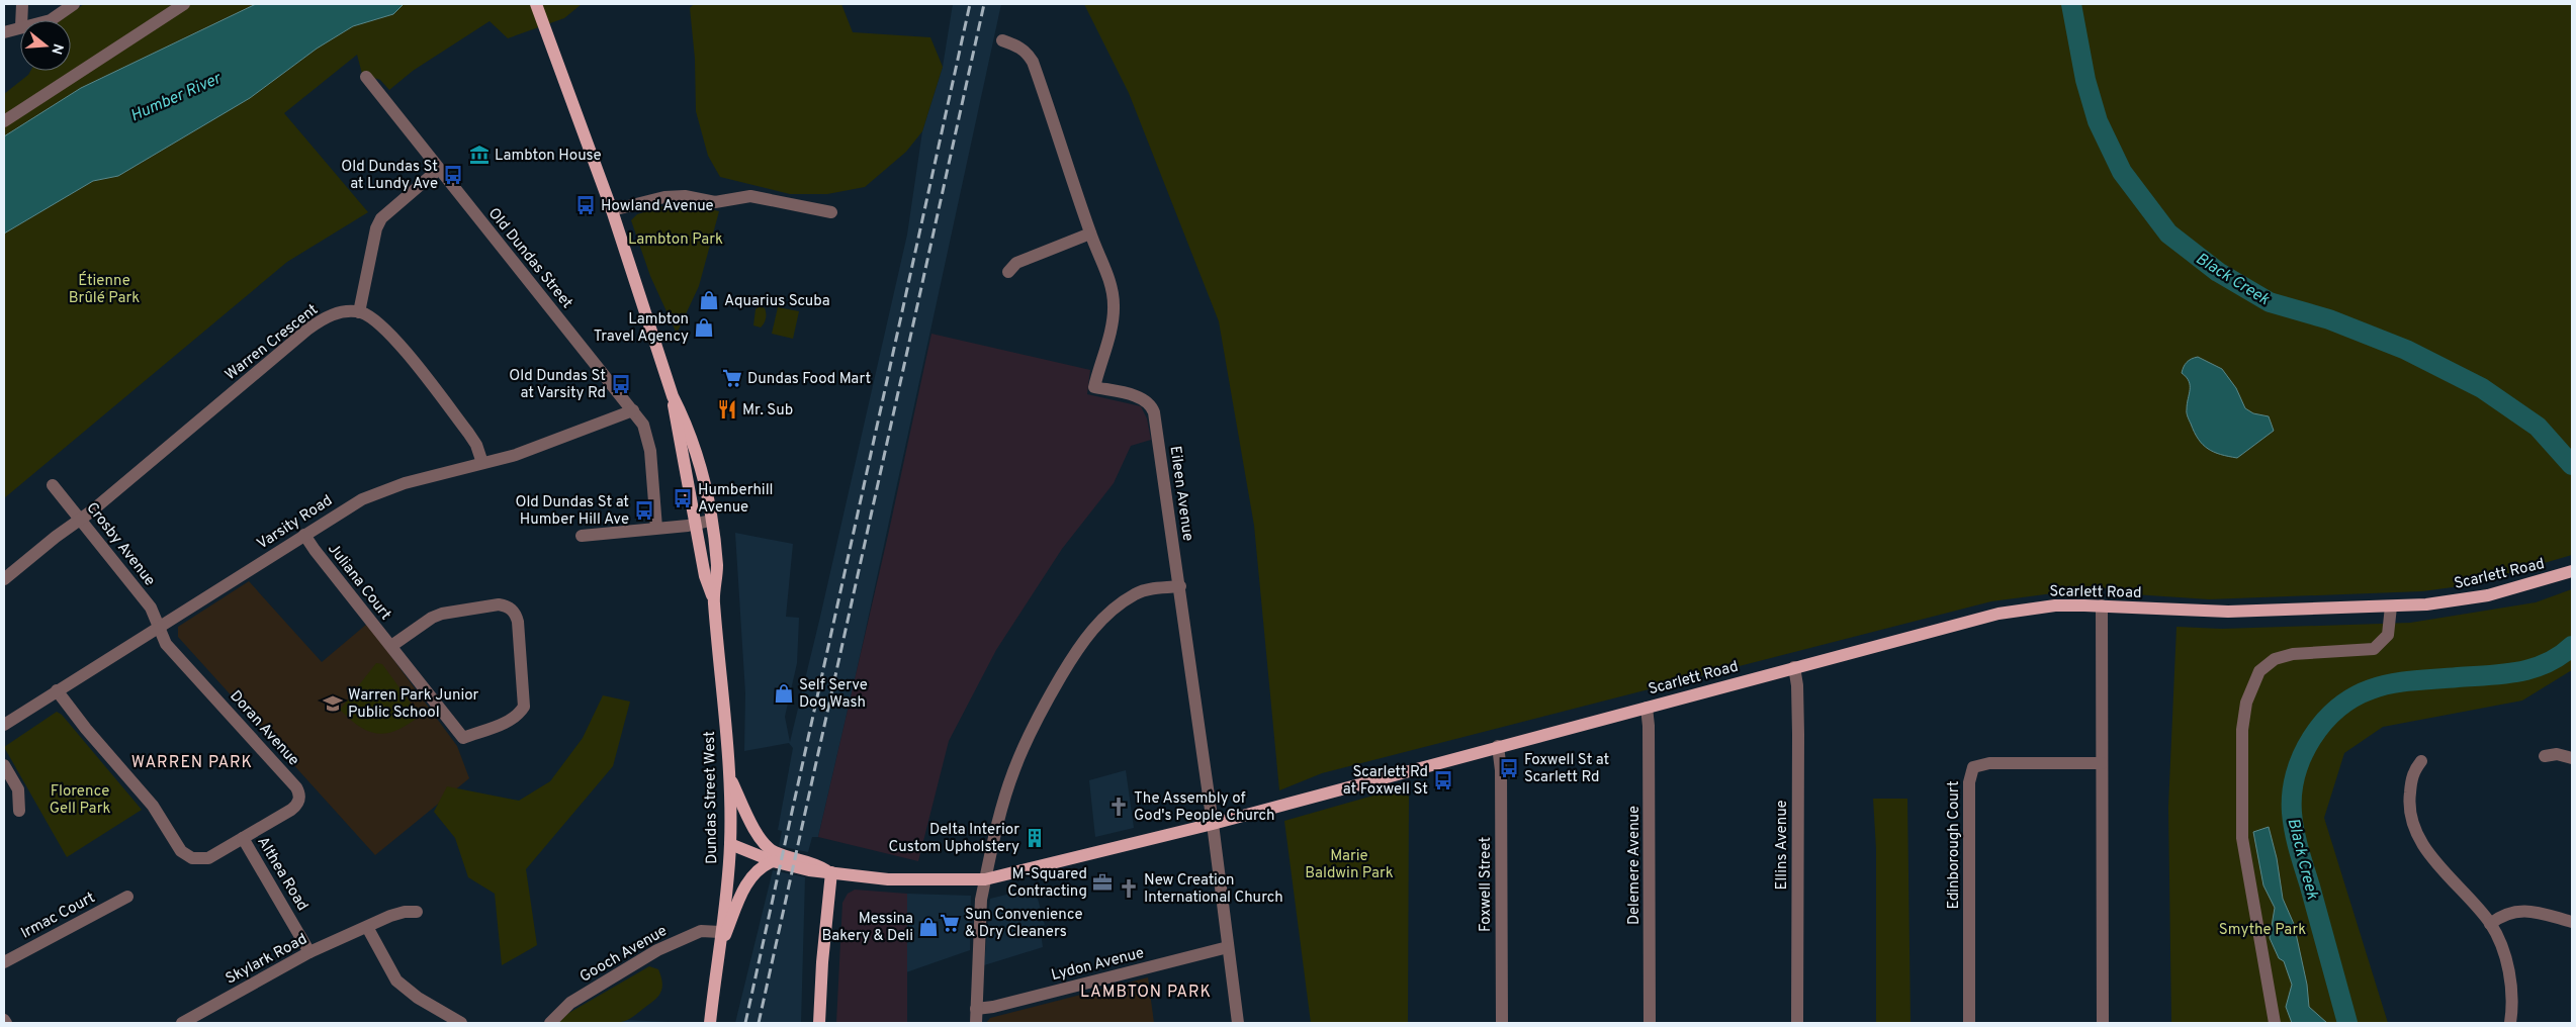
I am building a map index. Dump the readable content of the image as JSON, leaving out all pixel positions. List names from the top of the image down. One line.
{"streets":{"main road":["Scarlett Road","Dundas Street West"],"street":["Old Dundas Street","Warren Crescent","Eileen Avenue","Varsity Road","Crosby Avenue","Juliana Court","Doran Avenue","Ellins Avenue","Edinborough Court","Delemere Avenue","Althea Road","Foxwell Street","Irmac Court","Gooch Avenue","Skylark Road","Lydon Avenue"]},"crossings":[["Old Dundas Street","Varsity Road"],["Warren Crescent","Crosby Avenue"],["Eileen Avenue","Scarlett Road"],["Eileen Avenue","Lydon Avenue"],["Varsity Road","Crosby Avenue"],["Varsity Road","Juliana Court"],["Varsity Road","Doran Avenue"],["Varsity Road","Althea Road"],["Crosby Avenue","Doran Avenue"],["Scarlett Road","Dundas Street West"],["Scarlett Road","Ellins Avenue"],["Scarlett Road","Delemere Avenue"],["Scarlett Road","Foxwell Street"],["Doran Avenue","Althea Road"],["Dundas Street West","Gooch Avenue"],["Althea Road","Skylark Road"]],"districts":["WARREN PARK","LAMBTON PARK"],"water":["Humber River","Black Creek"],"parks":["Lambton Park","Étienne Brûlé Park","Florence Gell Park","Marie Baldwin Park","Smythe Park"],"places":{"museum":["Lambton House"],"bus stop":["Old Dundas St at Lundy Ave","Howland Avenue","Old Dundas St at Varsity Rd","Humberhill Avenue","Old Dundas St at Humber Hill Ave","Foxwell St at Scarlett Rd","Scarlett Rd at Foxwell St"],"shop":["Aquarius Scuba","Lambton Travel Agency","Self Serve Dog Wash","Messina Bakery & Deli"],"supermarket":["Dundas Food Mart","Sun Convenience & Dry Cleaners"],"restaurant":["Mr. Sub"],"school or university":["Warren Park Junior Public School"],"church":["The Assembly of God's People Church","New Creation International Church"],"building":["Delta Interior Custom Upholstery"],"office":["M-Squared Contracting"]},"north":"right"}
